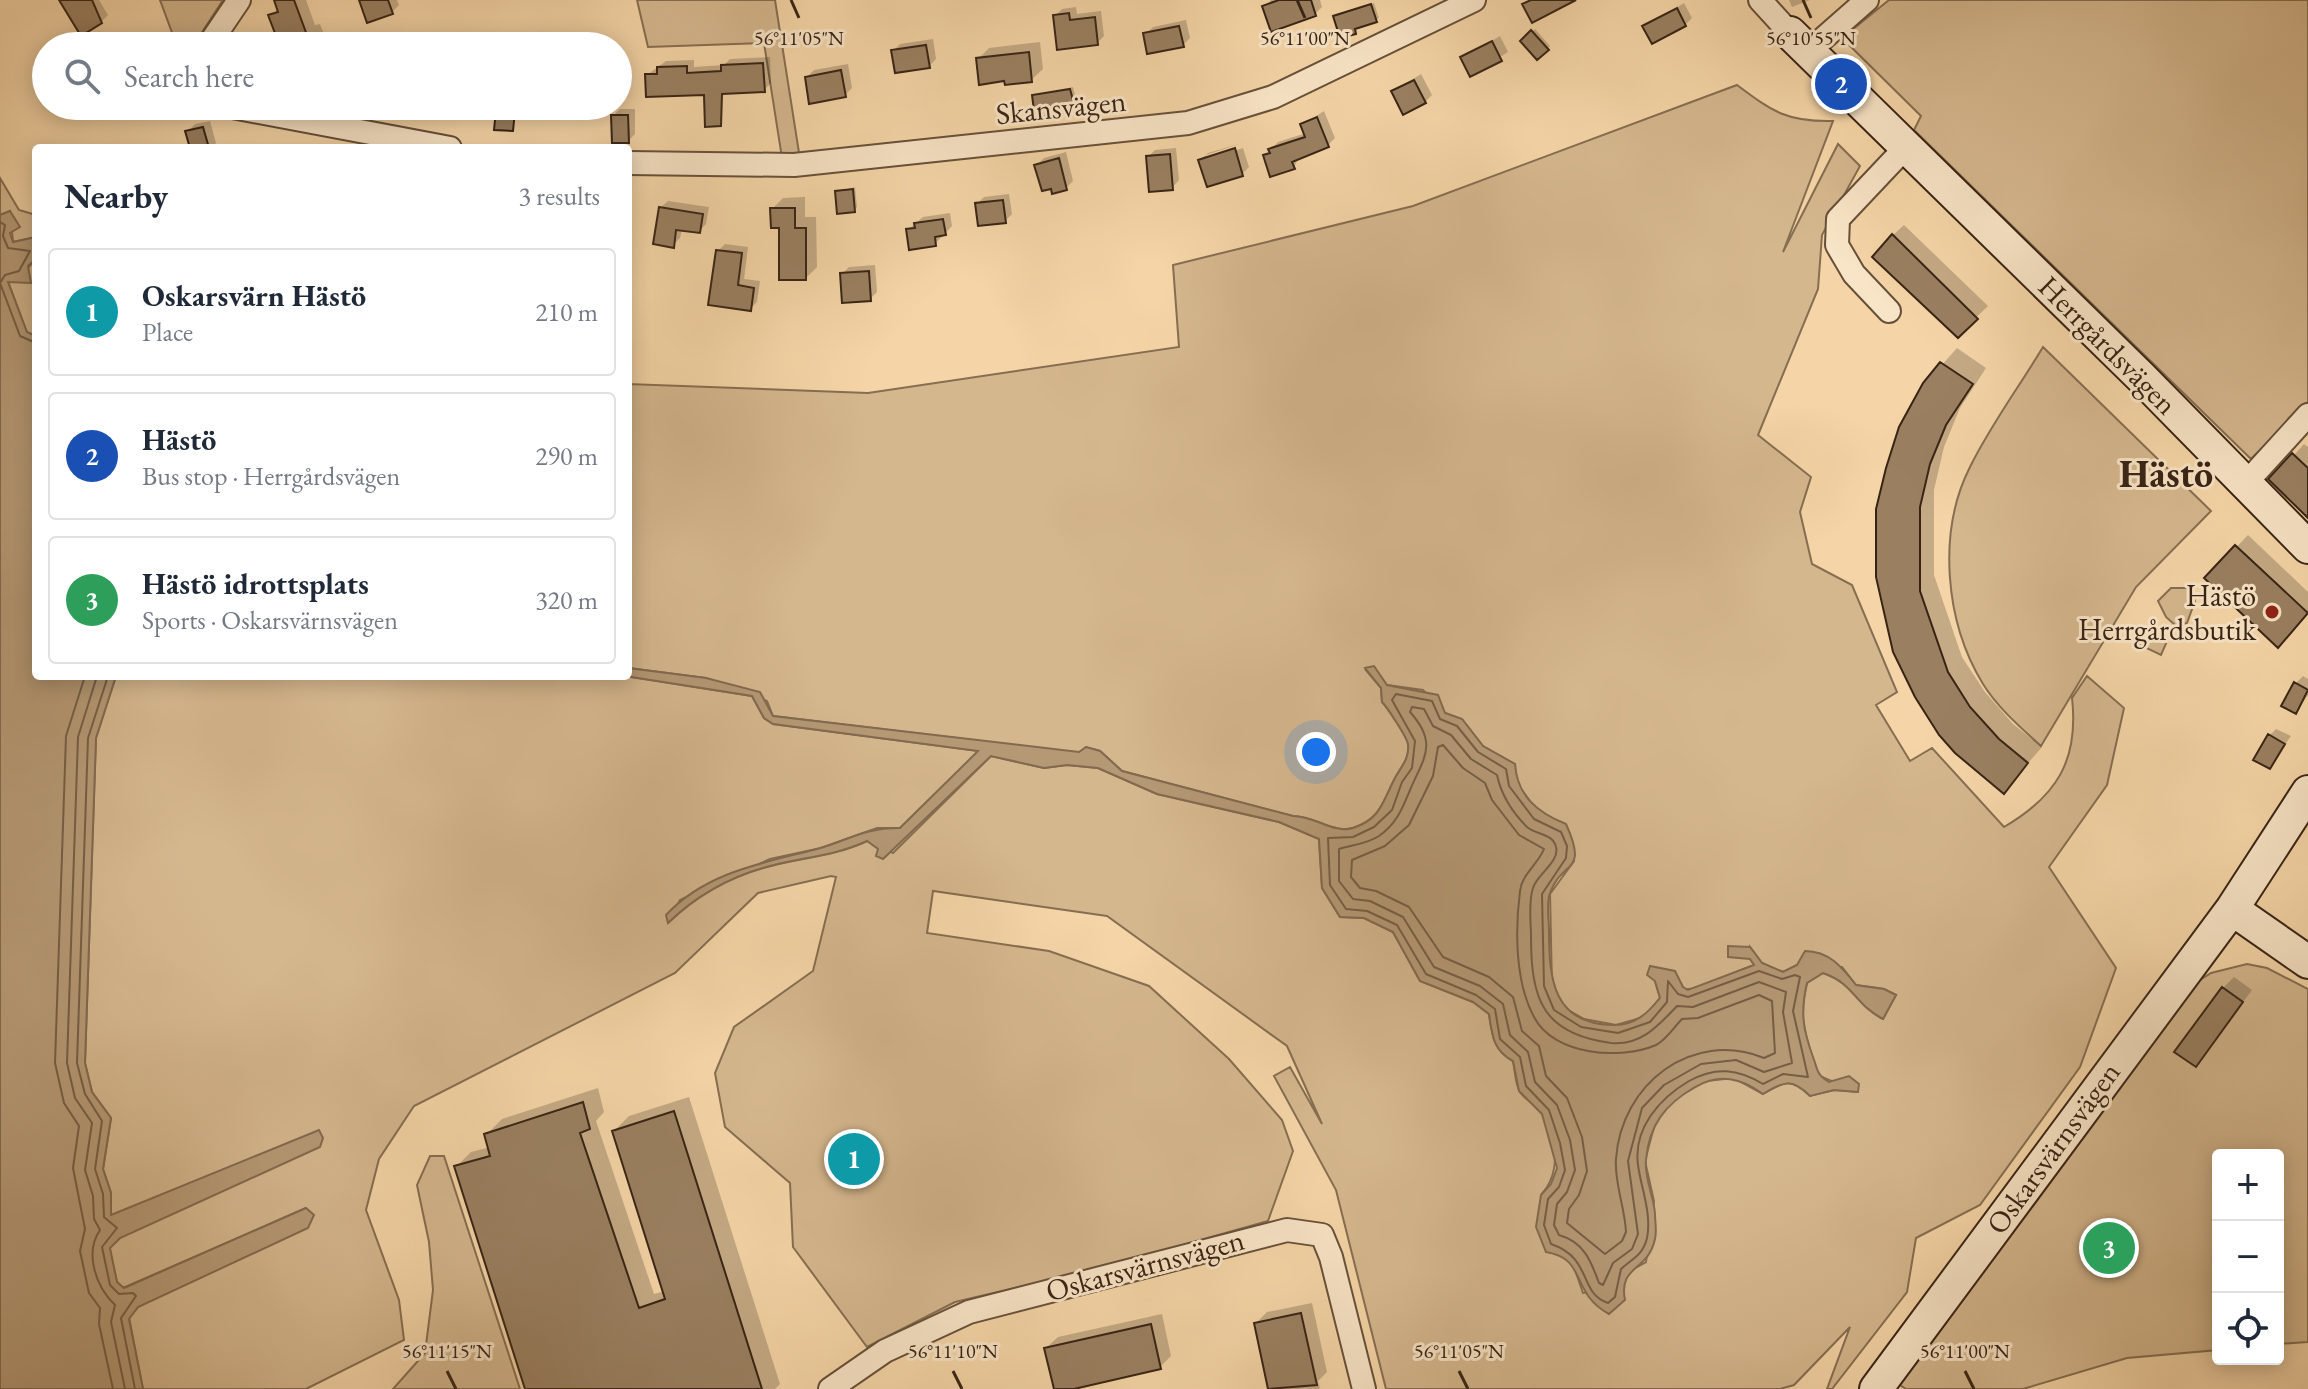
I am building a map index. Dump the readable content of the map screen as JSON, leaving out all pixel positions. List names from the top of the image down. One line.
{"streets":{"street":["Skansvägen","Herrgårdsvägen","Oskarsvärnsvägen"]},"districts":["Hästö"],"places":["Hästö Herrgårdsbutik"],"page":{"search":"Search here","pins":["2","1","3"],"heading":["Nearby","3 results"],"list":[{"mark":"1","name":"Oskarsvärn Hästö","note":"Place","value":"210 m"},{"mark":"2","name":"Hästö","note":"Bus stop · Herrgårdsvägen","value":"290 m"},{"mark":"3","name":"Hästö idrottsplats","note":"Sports · Oskarsvärnsvägen","value":"320 m"}],"map_buttons":["+","−"]},"coordinates":["56°11'05\"N","56°11'00\"N","56°10'55\"N","56°11'15\"N","56°11'10\"N"]}
